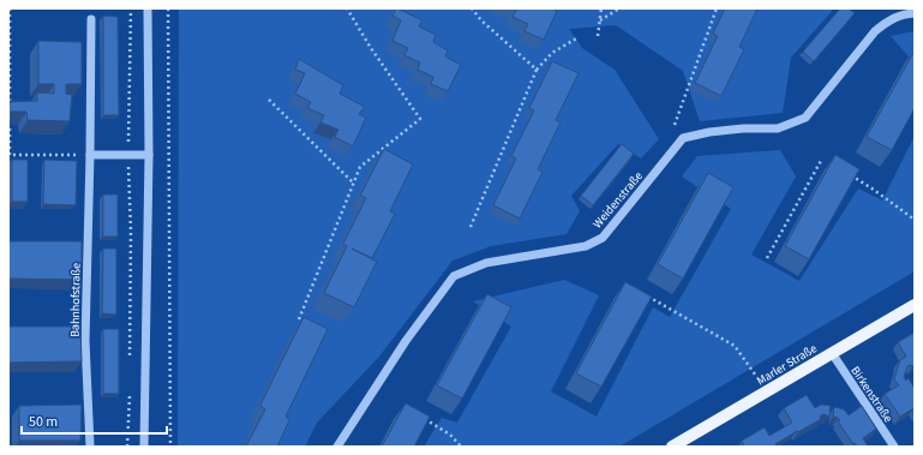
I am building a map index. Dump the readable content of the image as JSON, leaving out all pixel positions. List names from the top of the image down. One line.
{"streets":{"main road":["Marler Straße"],"street":["Weidenstraße","Bahnhofstraße","Birkenstraße"]},"crossings":[["Marler Straße","Birkenstraße"]],"scale_bar":"50 m"}
